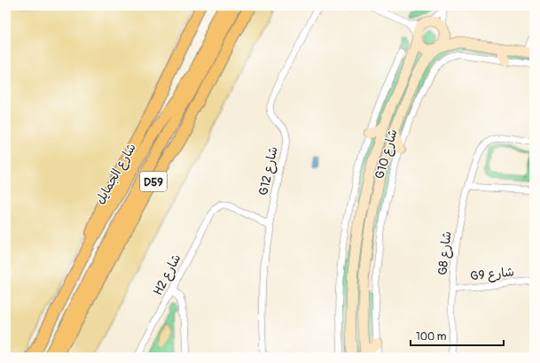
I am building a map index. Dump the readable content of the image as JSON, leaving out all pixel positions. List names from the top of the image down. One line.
{"streets":{"main road":["شارع الجمايل","D59"],"street":["G10 شارع","G12 شارع","G8 شارع","G9 شارع","H2 شارع"]},"crossings":[["G12 شارع","H2 شارع"],["شارع الجمايل","D59"],["G8 شارع","G9 شارع"]],"scale_bar":"100 m"}
